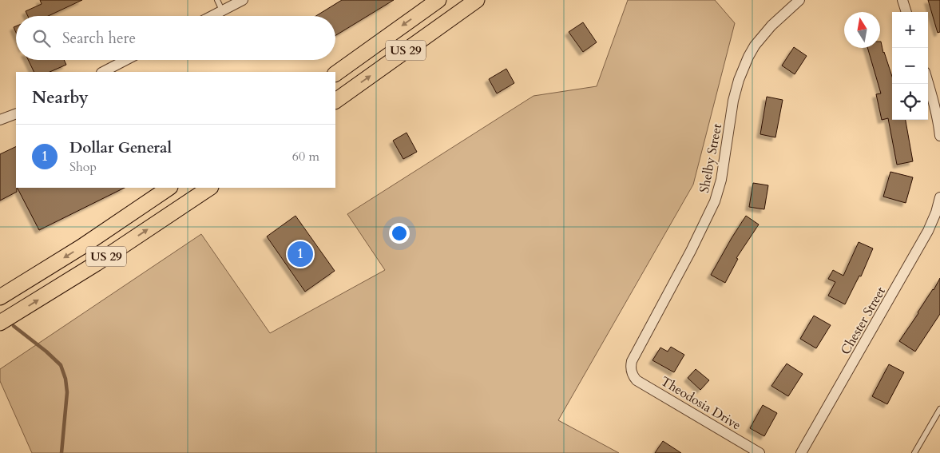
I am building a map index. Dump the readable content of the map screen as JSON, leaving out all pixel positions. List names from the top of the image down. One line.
{"streets":{"main road":["US 29"],"street":["Shelby Street","Chester Street","Theodosia Drive"]},"crossings":[["Shelby Street","Theodosia Drive"]],"north":"top","page":{"map_buttons":["+","−"],"search":"Search here","heading":"Nearby","list":[{"mark":"1","name":"Dollar General","note":"Shop","value":"60 m"}],"pins":"1"}}
